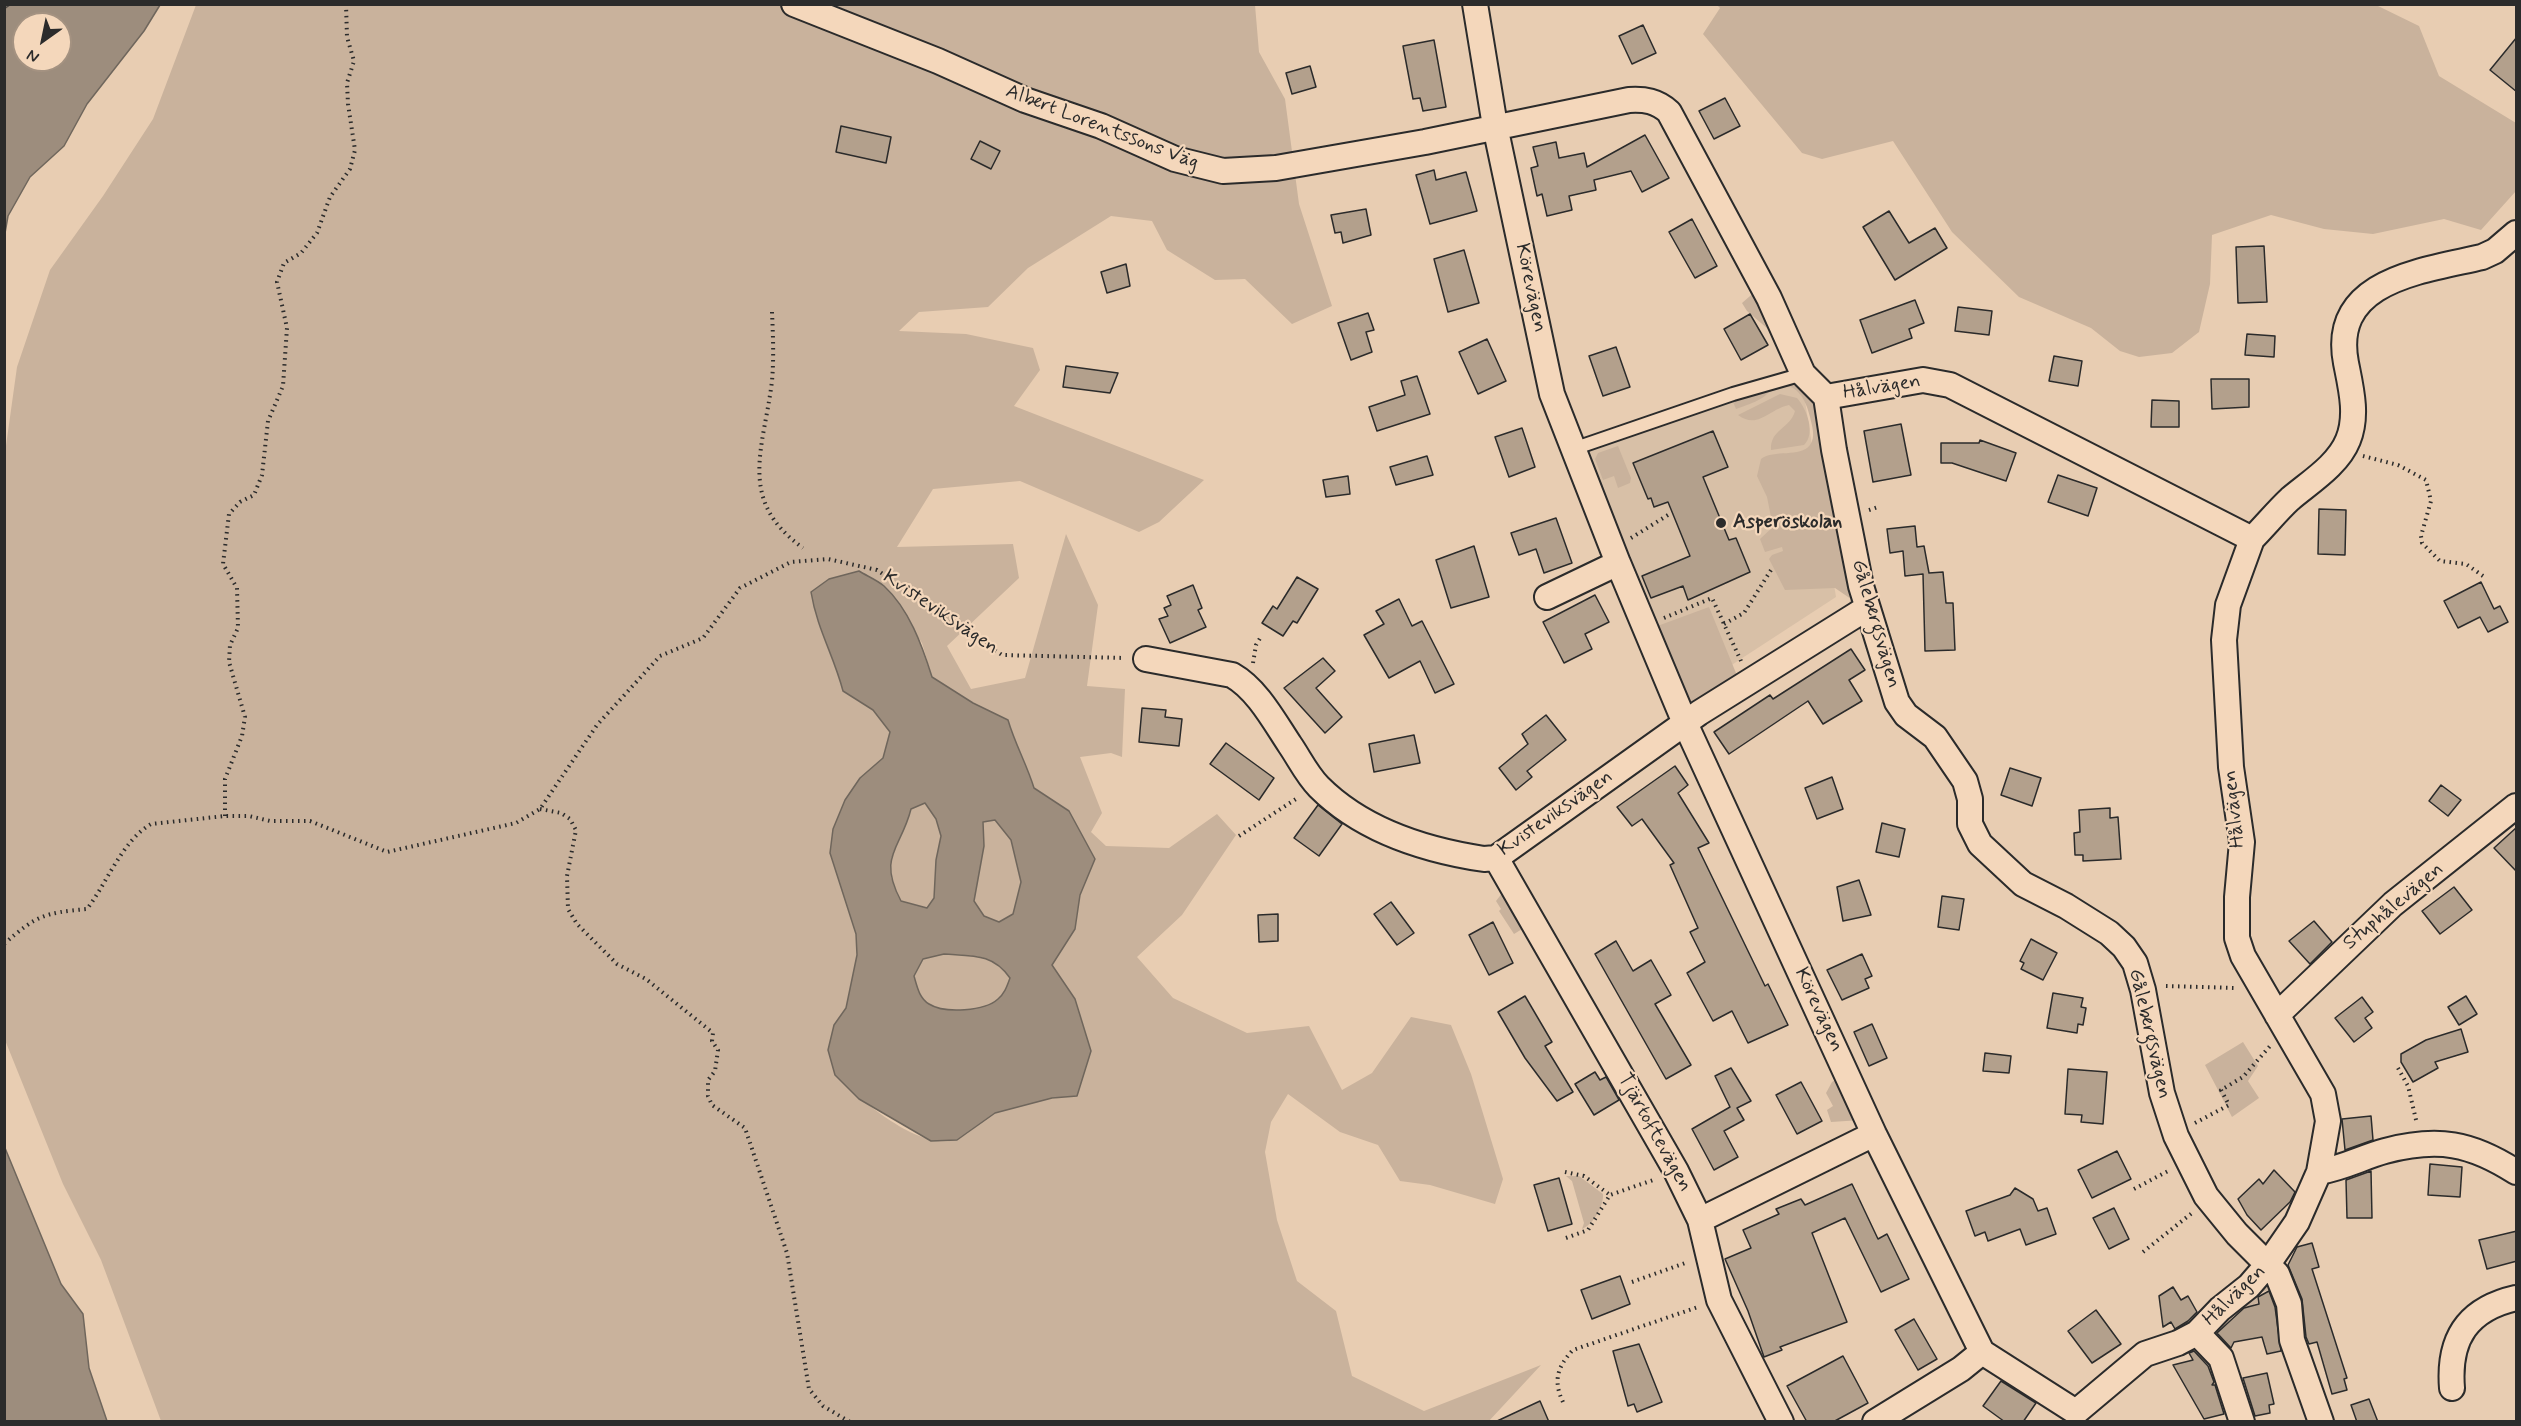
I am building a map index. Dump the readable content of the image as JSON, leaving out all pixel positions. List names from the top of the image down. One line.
{"streets":{"street":["Albert Lorentssons Väg","Körevägen","Hålvägen","Kvisteviksvägen","Gålebergsvägen","Stuphålevägen","Tjärtoftevägen"]},"crossings":[["Albert Lorentssons Väg","Körevägen"],["Körevägen","Kvisteviksvägen"],["Hålvägen","Gålebergsvägen"],["Hålvägen","Stuphålevägen"],["Kvisteviksvägen","Gålebergsvägen"],["Kvisteviksvägen","Tjärtoftevägen"]],"places":["Asperöskolan"],"north":"bottom left"}
